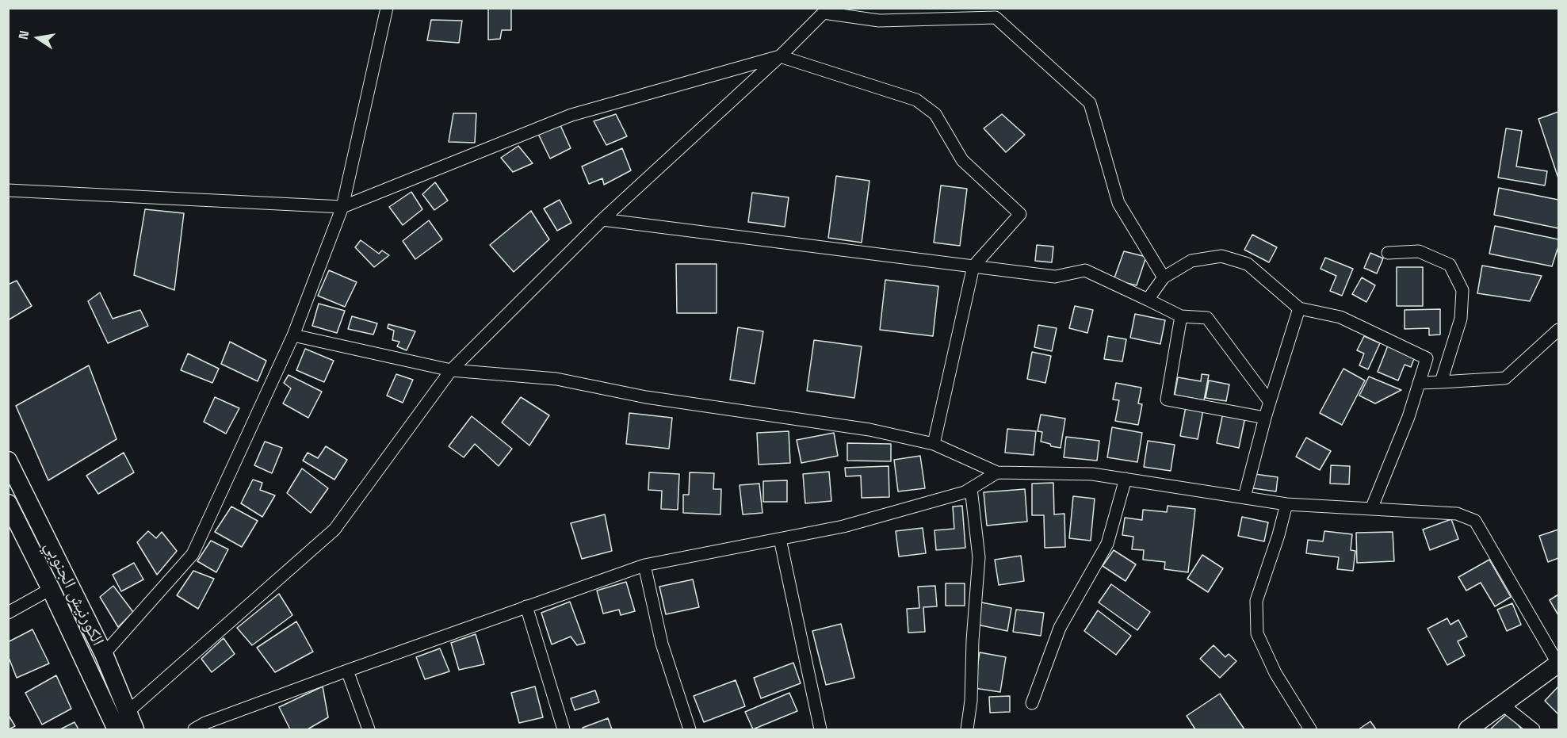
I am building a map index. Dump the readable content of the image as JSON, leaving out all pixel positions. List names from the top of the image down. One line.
{"streets":{"main road":["الكورنيش الجنوبي"]},"north":"left"}
